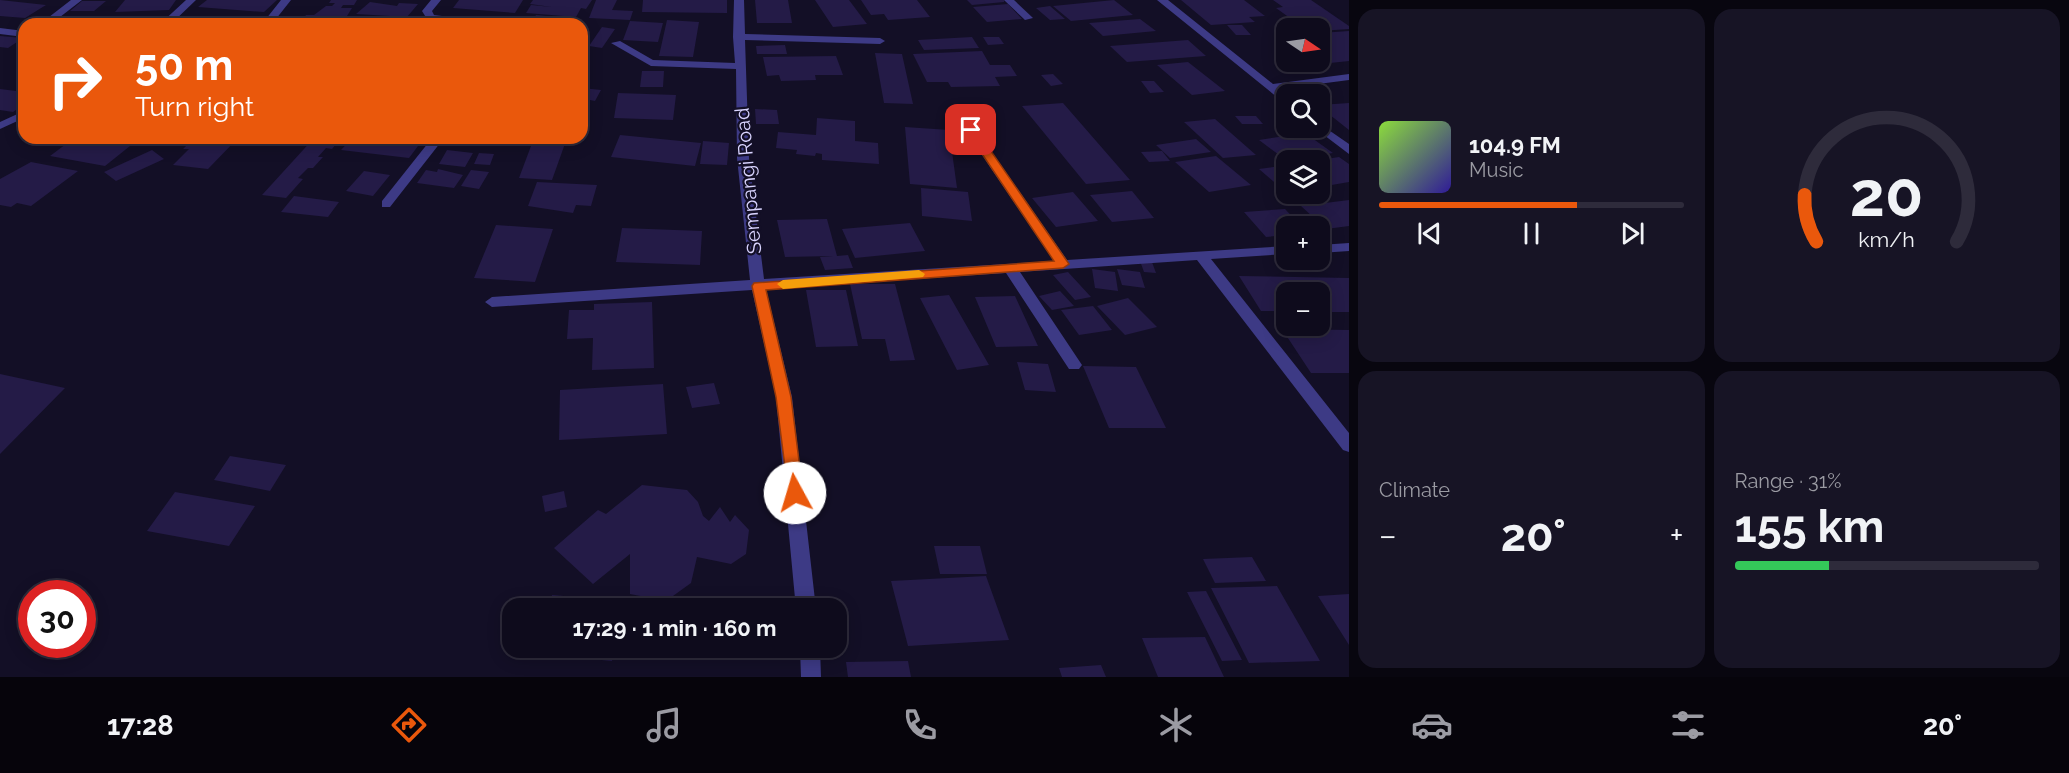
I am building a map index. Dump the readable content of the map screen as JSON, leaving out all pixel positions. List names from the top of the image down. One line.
{"streets":{"street":["Sempangi Road"]},"north":"right","page":{"map_buttons":["+","−"],"turn":["50 m","Turn right"],"song":["104.9 FM","Music"],"tile":["Climate",["Range · 31%","155 km"]],"heat":["−","20°","+"],"limit":"30","trip":"17:29 · 1 min · 160 m","tabs":["17:28","20°"],"gauge":["20","km/h"]}}
